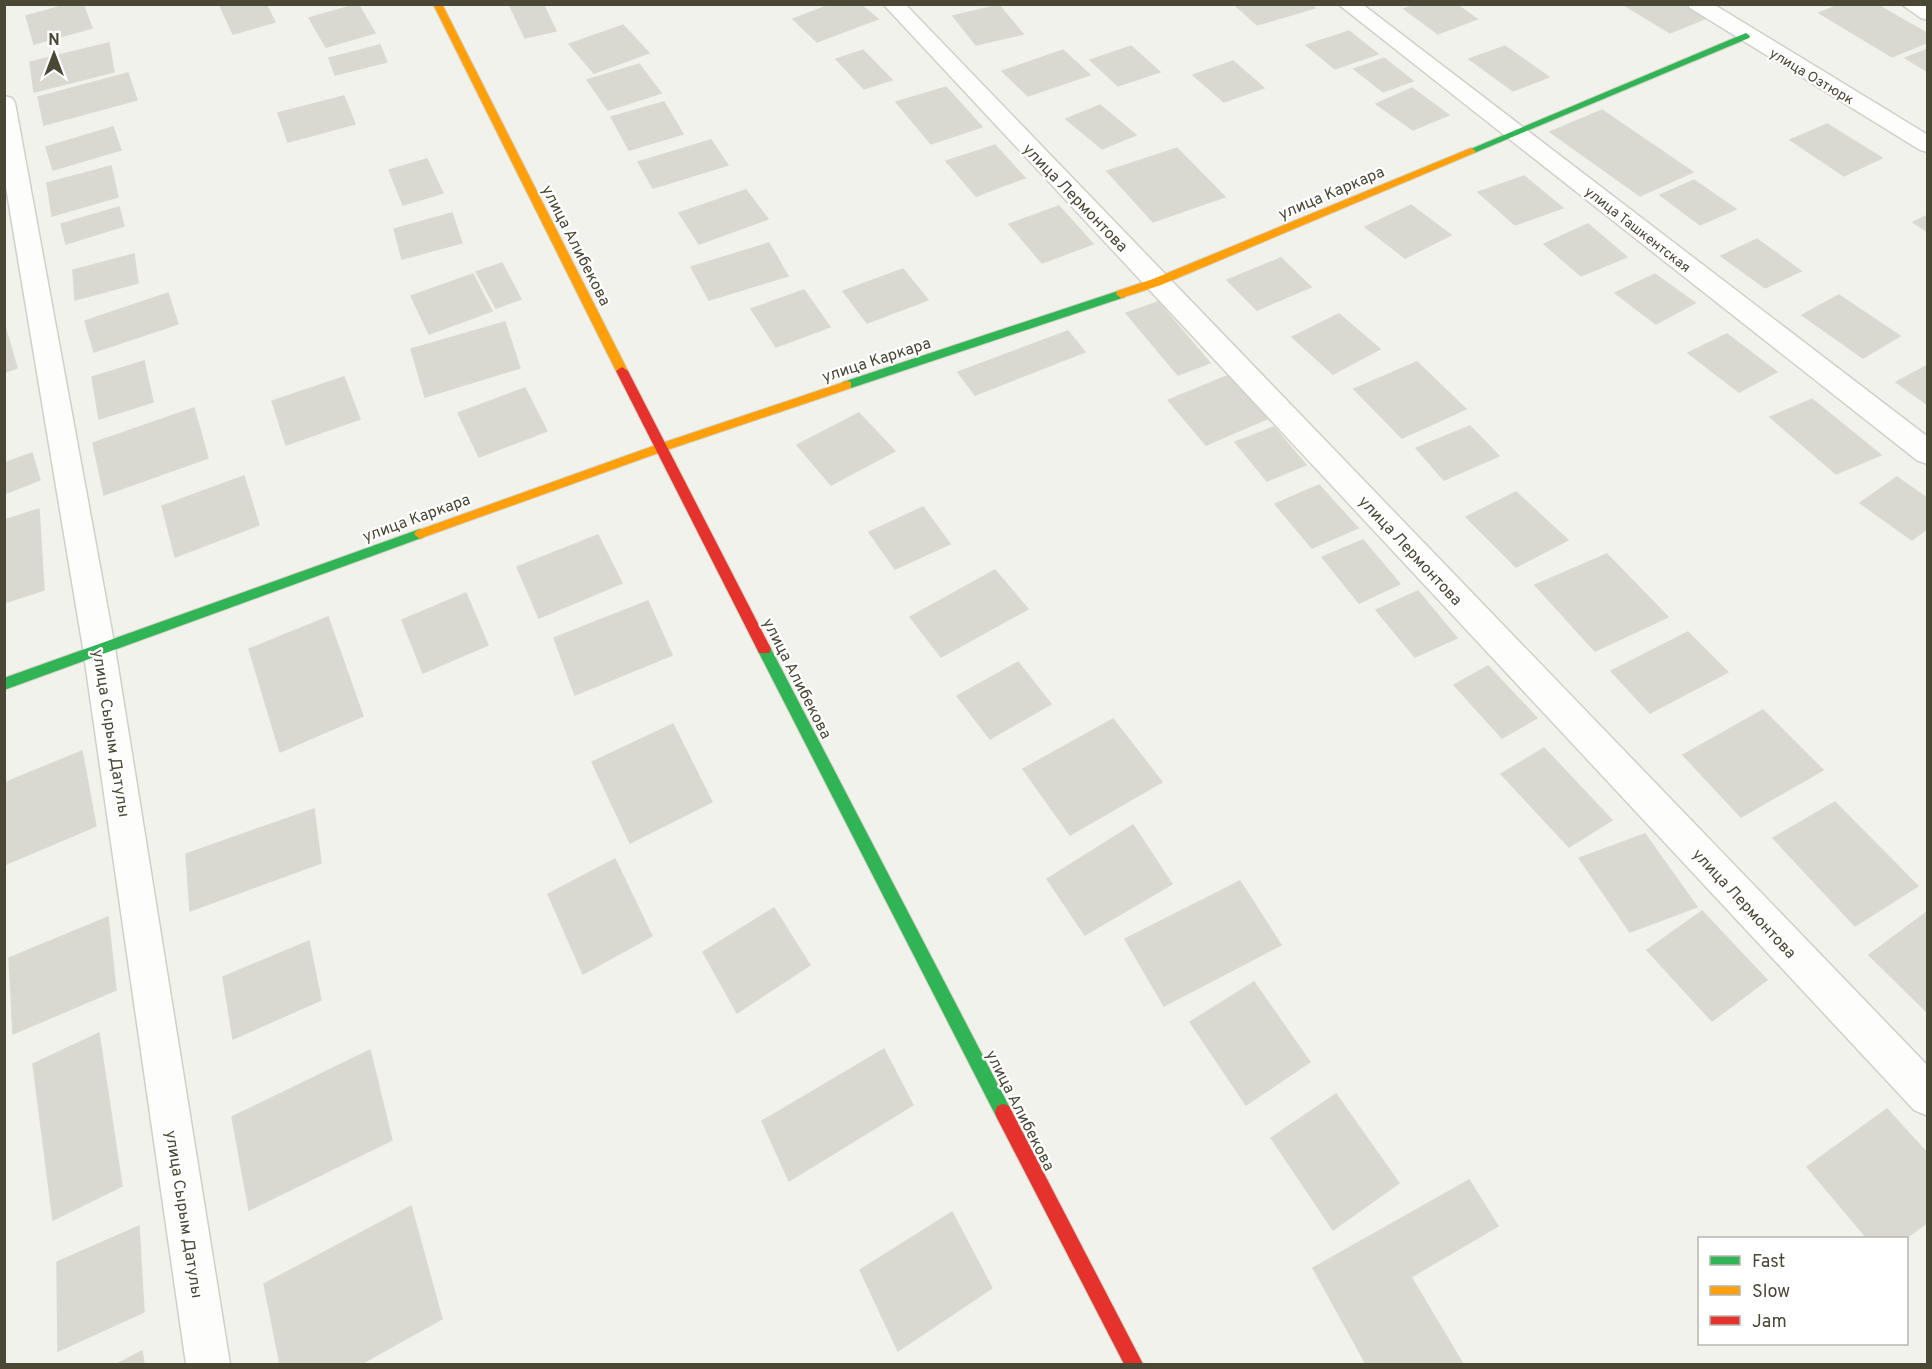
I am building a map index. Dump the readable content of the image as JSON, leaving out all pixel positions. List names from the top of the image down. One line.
{"streets":{"street":["улица Озтюрк","улица Каркара","улица Лермонтова","улица Ташкентская","улица Алибекова","улица Сырым Датулы"]},"crossings":[["улица Озтюрк","улица Каркара"],["улица Каркара","улица Лермонтова"],["улица Каркара","улица Ташкентская"],["улица Каркара","улица Алибекова"],["улица Каркара","улица Сырым Датулы"]],"legend":["Fast","Slow","Jam"],"north":"top"}
